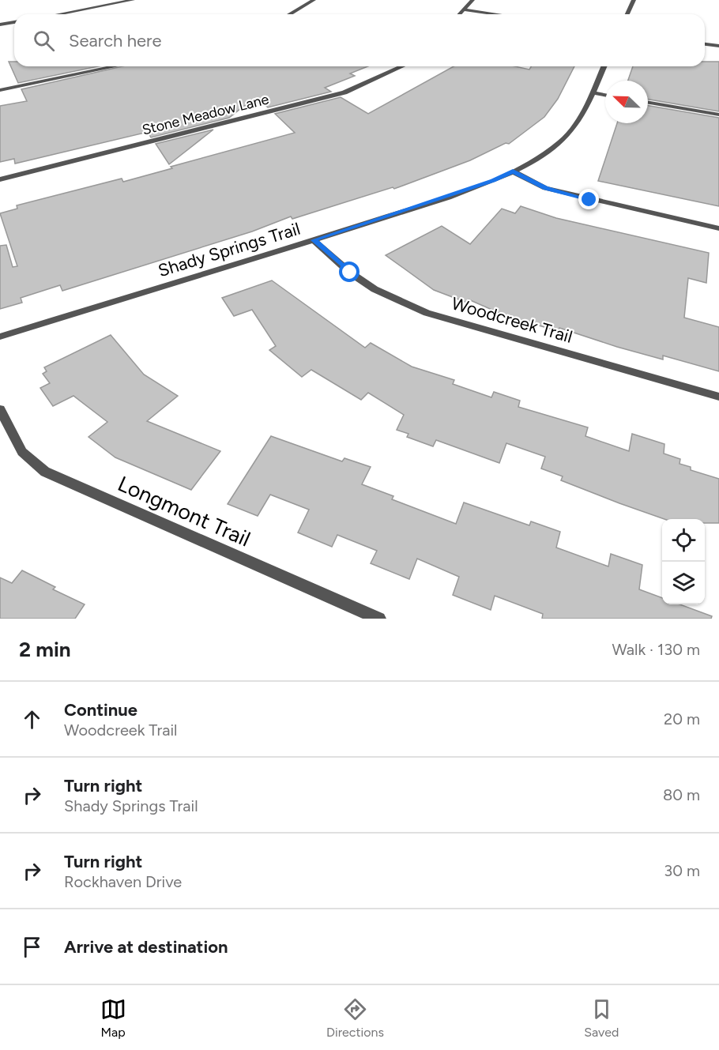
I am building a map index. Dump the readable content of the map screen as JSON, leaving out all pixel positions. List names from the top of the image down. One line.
{"streets":{"street":["Stone Meadow Lane","Shady Springs Trail","Woodcreek Trail","Longmont Trail"]},"crossings":[["Shady Springs Trail","Woodcreek Trail"]],"north":"top left","page":{"search":"Search here","heading":["2 min","Walk · 130 m"],"list":[["Continue","Woodcreek Trail","20 m"],["Turn right","Shady Springs Trail","80 m"],["Turn right","Rockhaven Drive","30 m"],"Arrive at destination"],"nav":["Map","Directions","Saved"]}}
